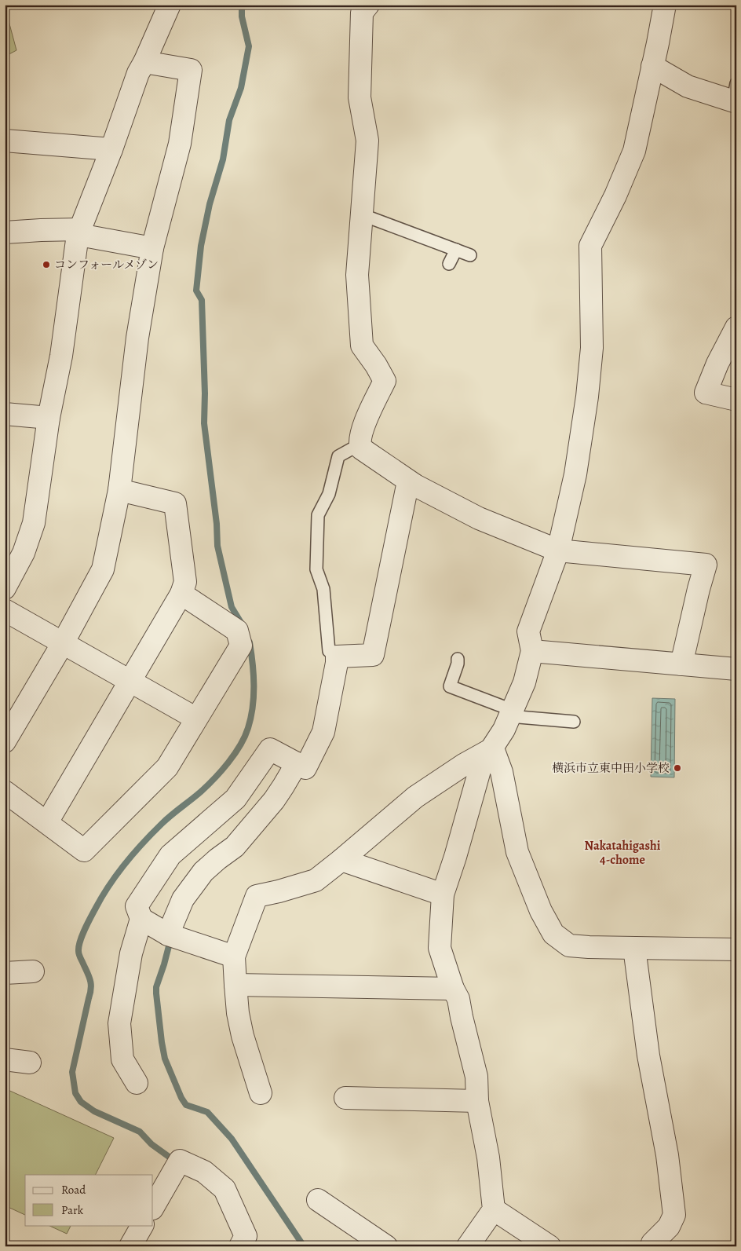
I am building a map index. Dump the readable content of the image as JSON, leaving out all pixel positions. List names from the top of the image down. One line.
{"districts":["Nakatahigashi 4-chome"],"places":["コンフォールメゾン","横浜市立東中田小学校"],"legend":["Road","Park"]}
